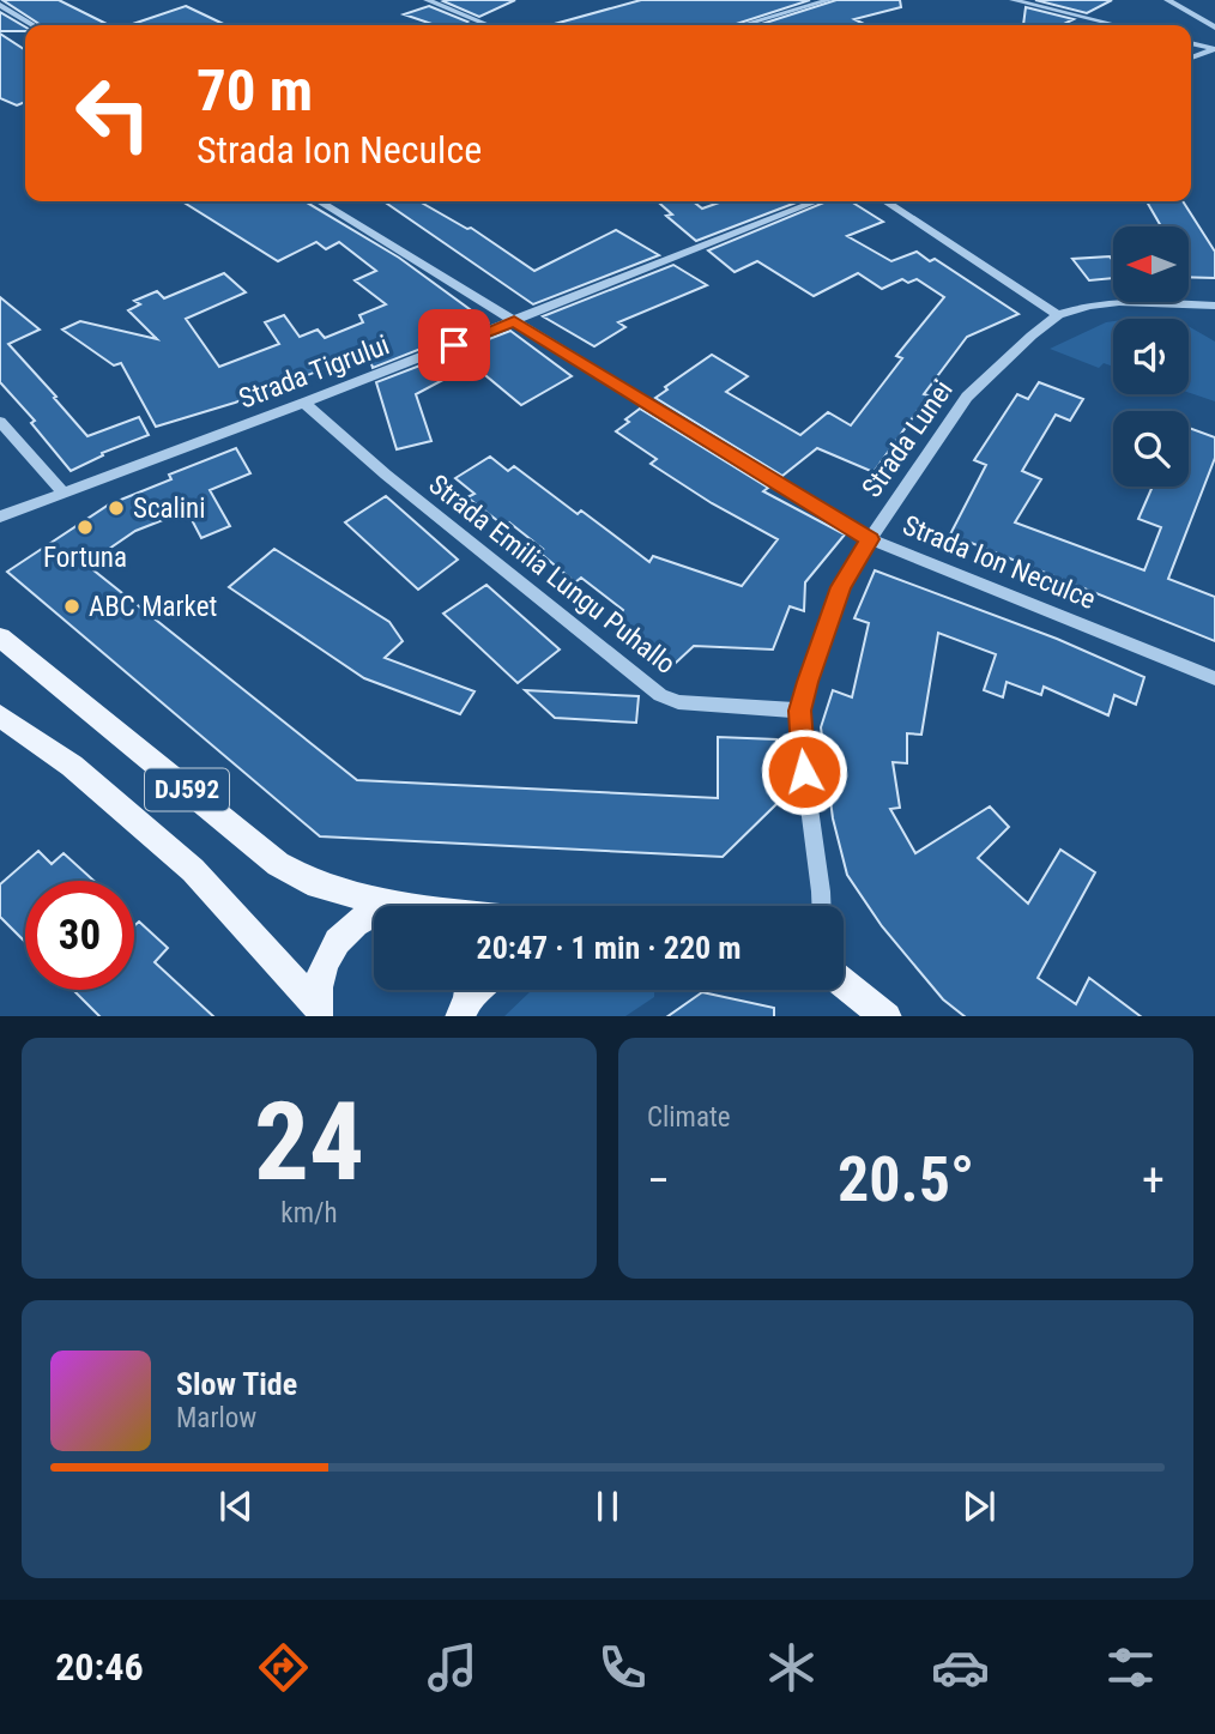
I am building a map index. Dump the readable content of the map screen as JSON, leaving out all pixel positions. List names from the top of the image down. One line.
{"streets":{"main road":["DJ592"],"street":["Strada Tigrului","Strada Lunei","Strada Ion Neculce","Strada Emilia Lungu Puhallo"]},"crossings":[["Strada Tigrului","Strada Ion Neculce"],["Strada Tigrului","Strada Emilia Lungu Puhallo"],["Strada Lunei","Strada Ion Neculce"],["Strada Lunei","Strada Emilia Lungu Puhallo"]],"places":["Scalini","Fortuna","ABC Market"],"north":"left","page":{"turn":["70 m","Strada Ion Neculce"],"limit":"30","trip":"20:47 · 1 min · 220 m","tile":[["24","km/h"],"Climate"],"heat":["−","20.5°","+"],"song":["Slow Tide","Marlow"],"tabs":"20:46"}}
